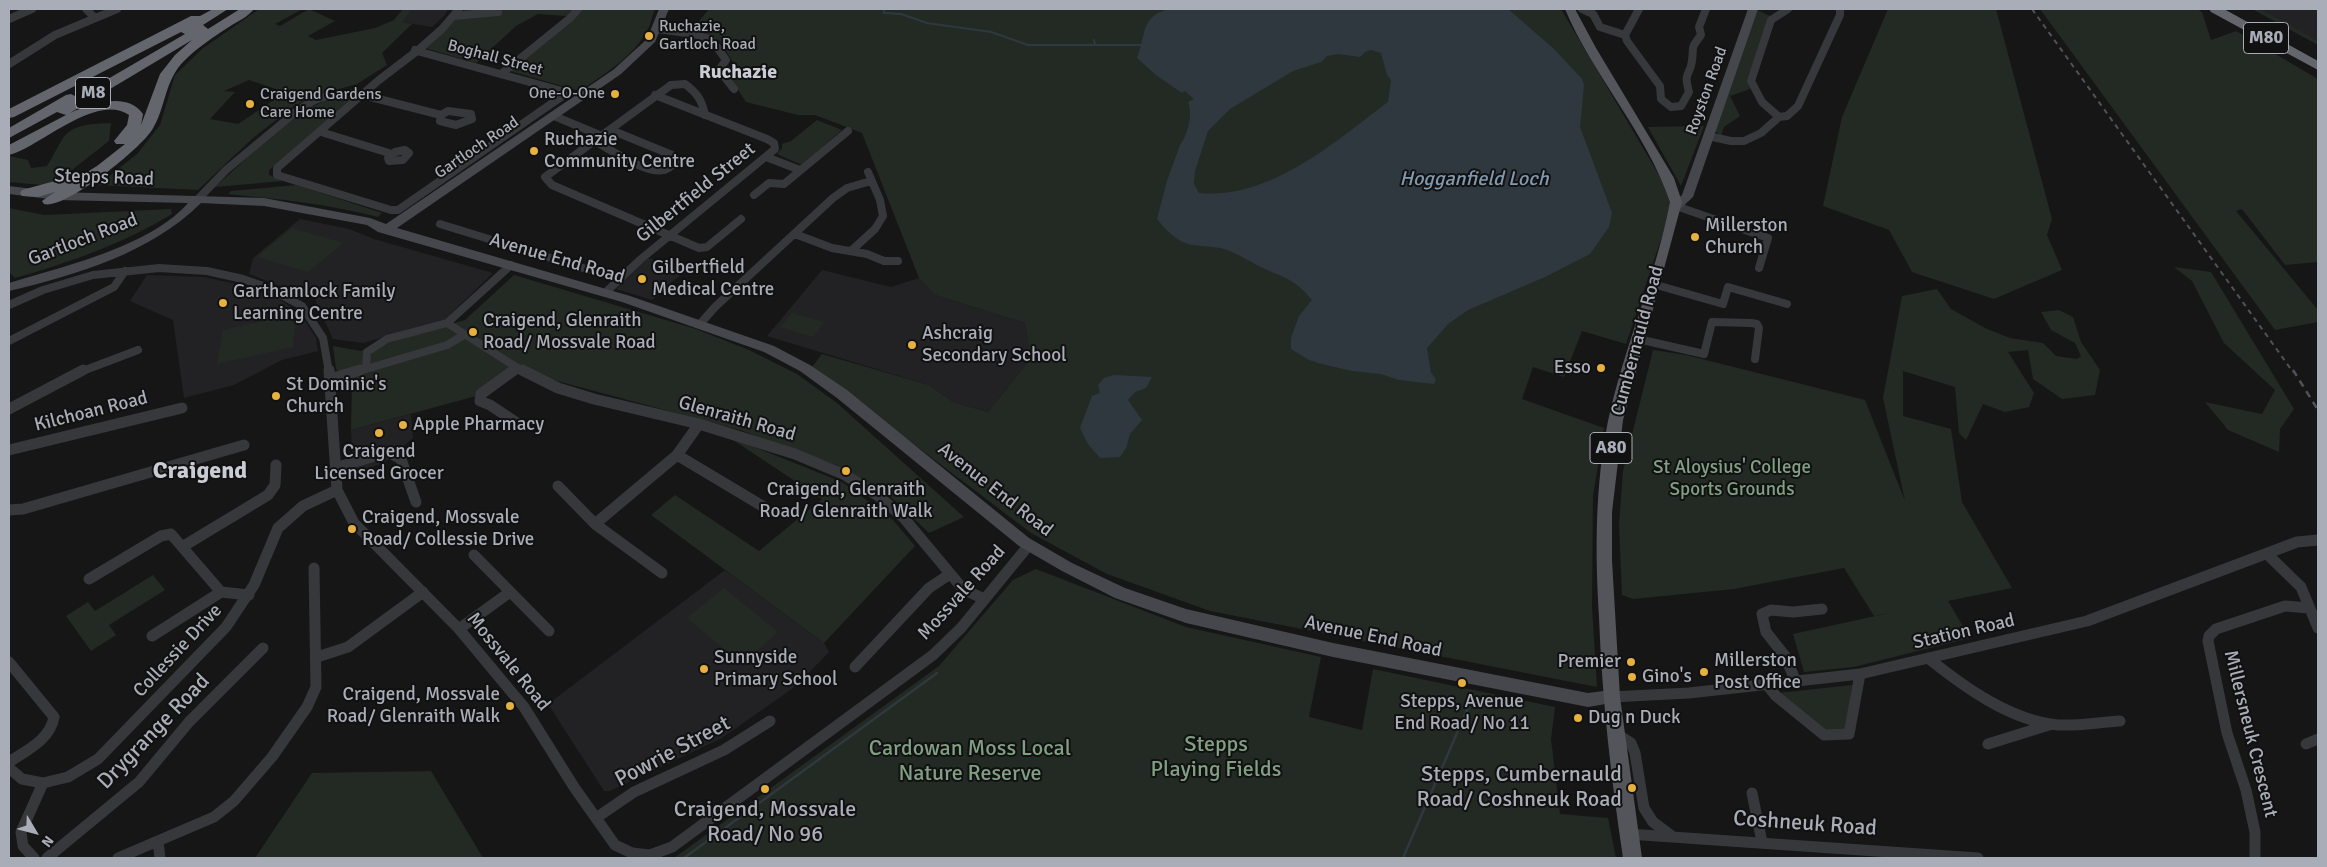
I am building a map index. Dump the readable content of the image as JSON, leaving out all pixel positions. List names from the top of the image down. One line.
{"streets":{"highway":["M80","M8"],"main road":["Stepps Road","Cumbernauld Road","A80"],"street":["Boghall Street","Royston Road","Gartloch Road","Gilbertfield Street","Avenue End Road","Kilchoan Road","Glenraith Road","Mossvale Road","Station Road","Collessie Drive","Drygrange Road","Millersneuk Crescent","Powrie Street","Coshneuk Road"]},"crossings":[["Royston Road","Cumbernauld Road"],["Gartloch Road","Stepps Road"],["Gartloch Road","Avenue End Road"],["Gilbertfield Street","Avenue End Road"],["Avenue End Road","Cumbernauld Road"],["Avenue End Road","Mossvale Road"],["Avenue End Road","Station Road"],["Cumbernauld Road","Station Road"],["Cumbernauld Road","Coshneuk Road"],["Glenraith Road","Mossvale Road"],["Mossvale Road","Collessie Drive"],["Mossvale Road","Powrie Street"]],"districts":["Ruchazie","Craigend"],"water":["Hogganfield Loch"],"parks":["St Aloysius' College Sports Grounds","Stepps Playing Fields","Cardowan Moss Local Nature Reserve"],"places":["Ruchazie, Gartloch Road","One-O-One","Craigend Gardens Care Home","Ruchazie Community Centre","Millerston Church","Gilbertfield Medical Centre","Garthamlock Family Learning Centre","Craigend, Glenraith Road/ Mossvale Road","Ashcraig Secondary School","Esso","St Dominic's Church","Apple Pharmacy","Craigend Licensed Grocer","Craigend, Glenraith Road/ Glenraith Walk","Craigend, Mossvale Road/ Collessie Drive","Premier","Sunnyside Primary School","Millerston Post Office","Gino's","Stepps, Avenue End Road/ No 11","Craigend, Mossvale Road/ Glenraith Walk","Dug n Duck","Stepps, Cumbernauld Road/ Coshneuk Road","Craigend, Mossvale Road/ No 96"],"north":"bottom right"}
